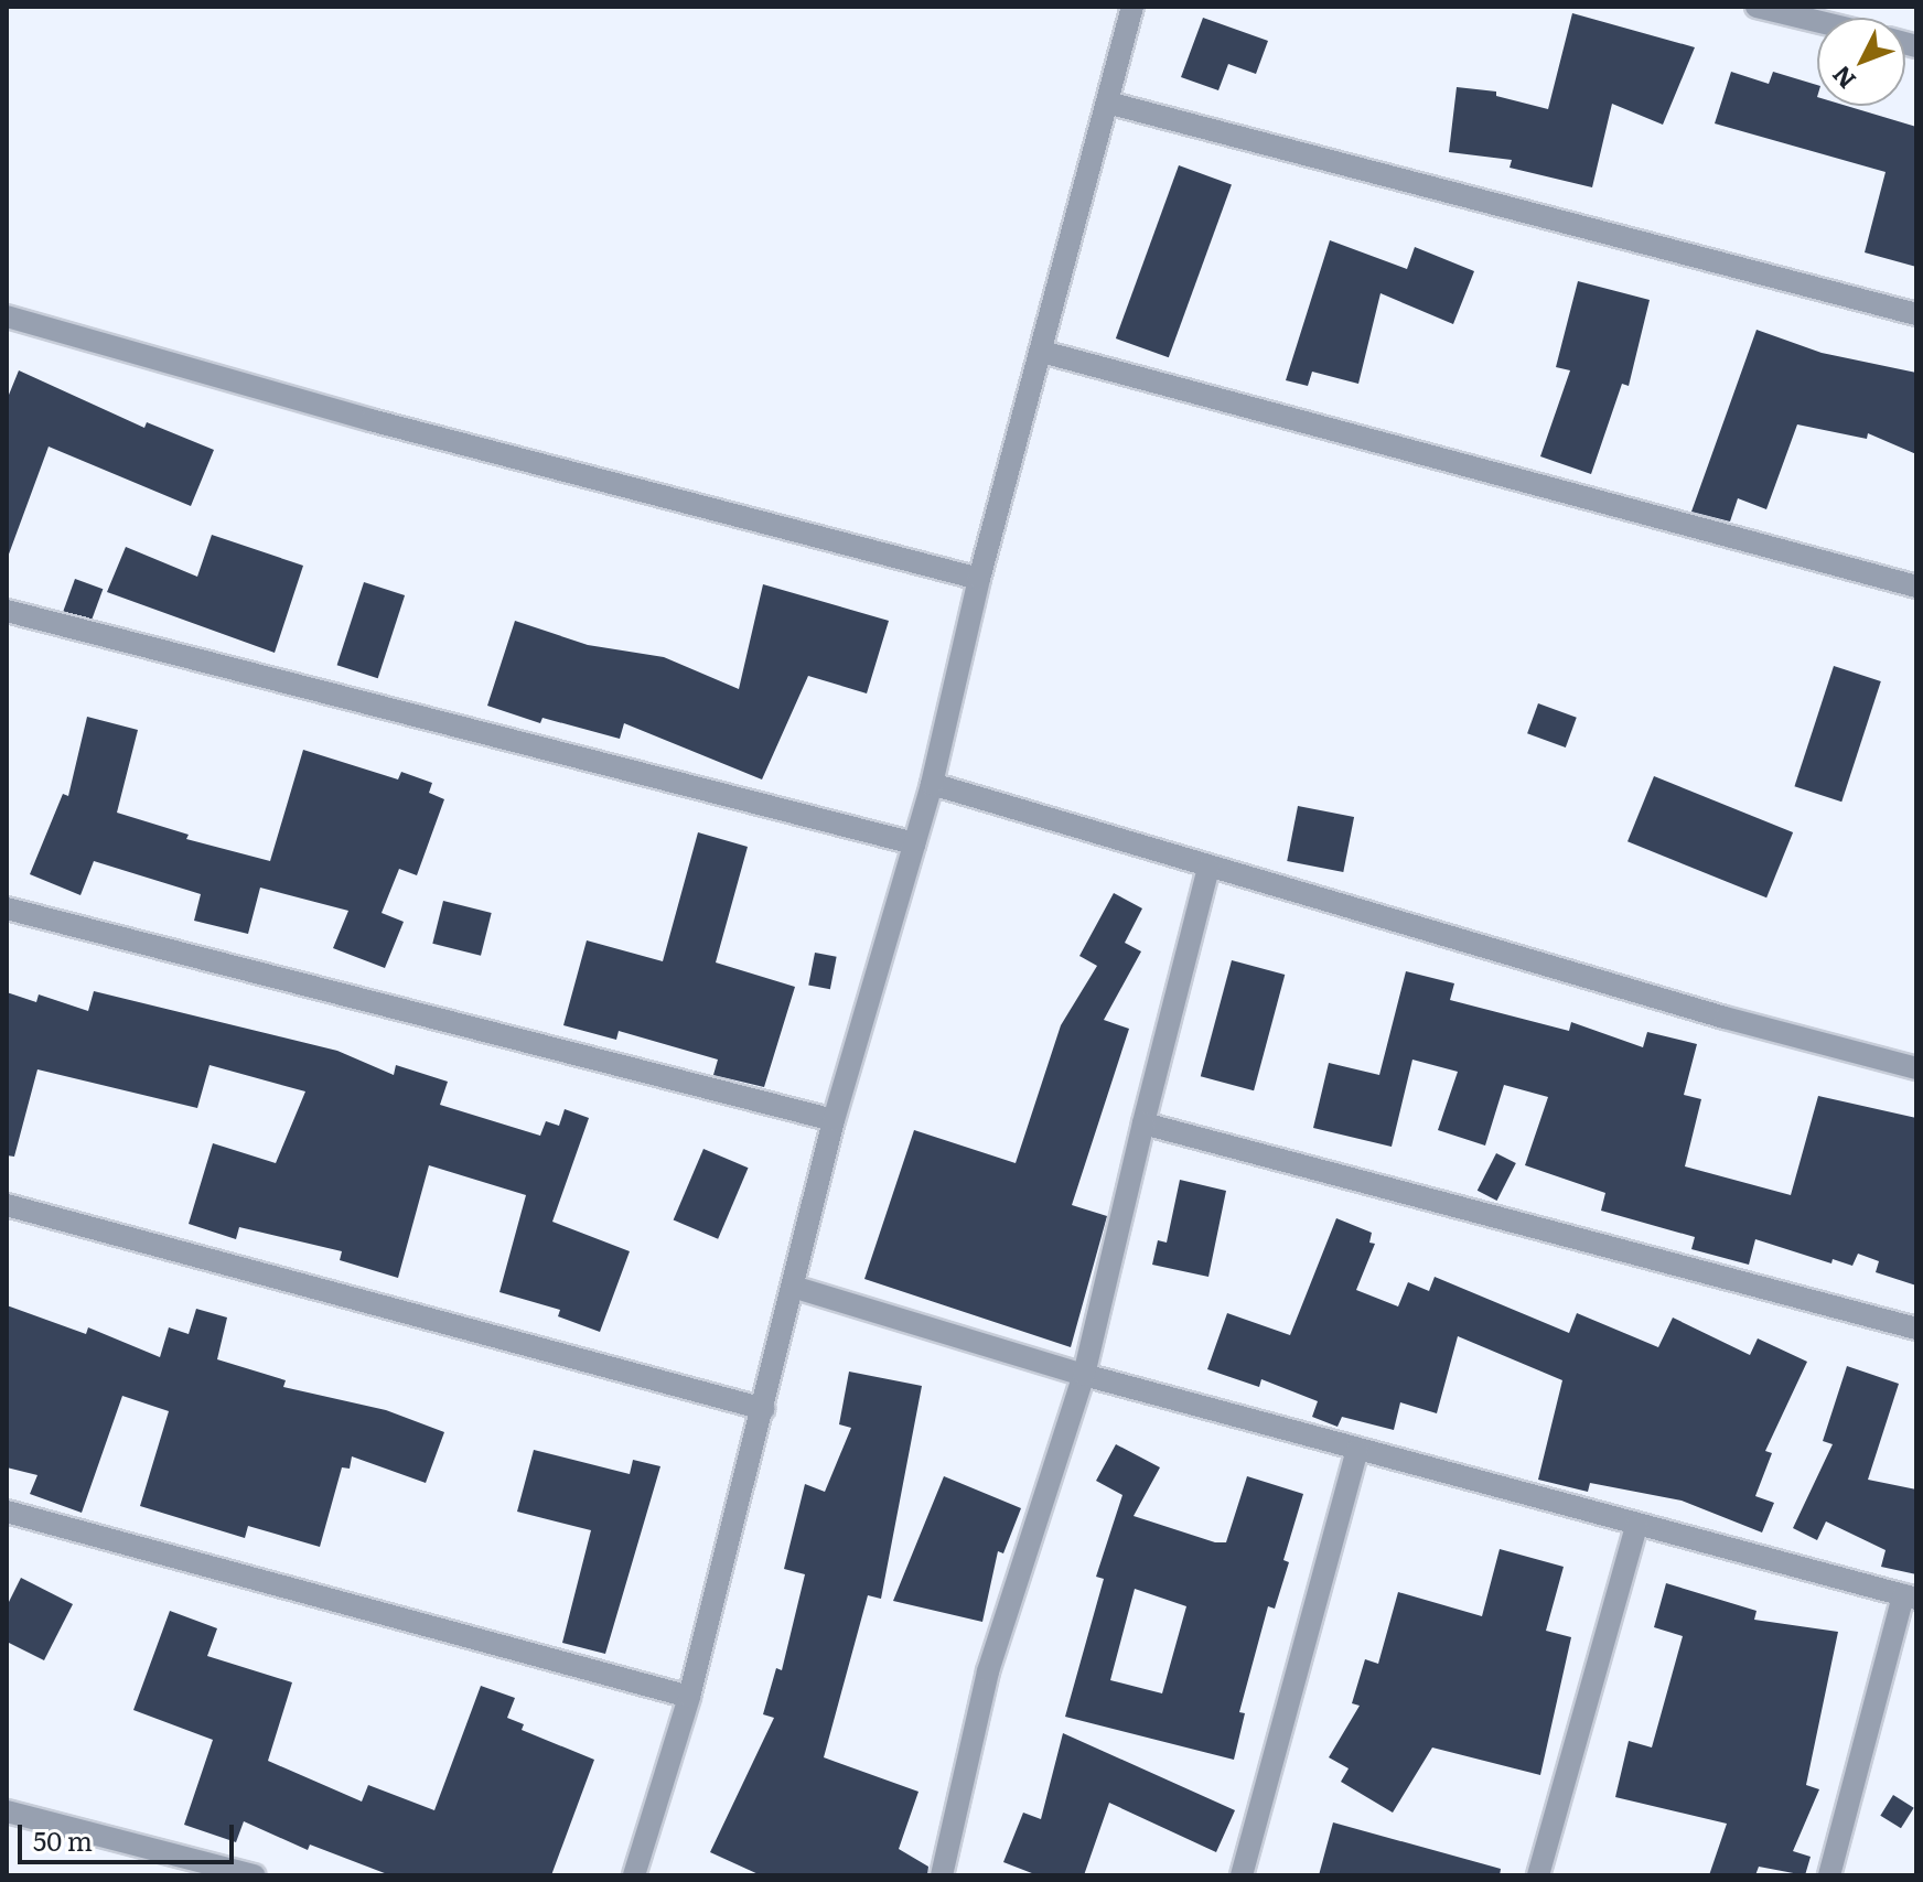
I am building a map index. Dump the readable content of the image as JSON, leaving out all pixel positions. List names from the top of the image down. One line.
{"scale_bar":"50 m","north":"bottom left"}
